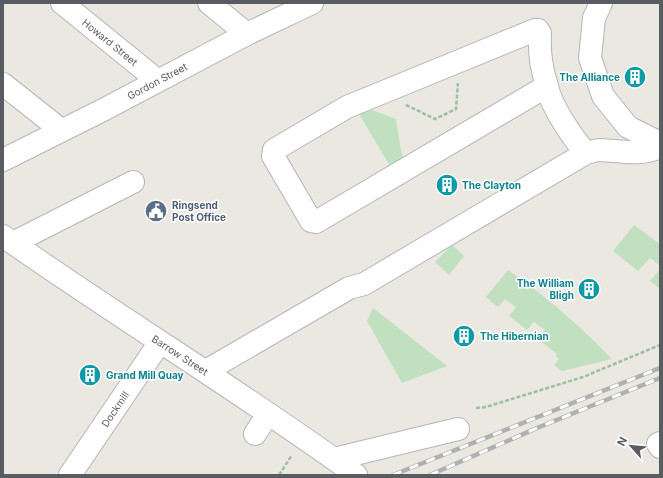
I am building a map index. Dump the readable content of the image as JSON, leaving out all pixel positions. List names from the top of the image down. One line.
{"streets":{"street":["Howard Street","Gordon Street","Barrow Street","Dockmill"]},"crossings":[["Howard Street","Gordon Street"],["Barrow Street","Dockmill"]],"places":{"building":["The Alliance","The Clayton","The William Bligh","The Hibernian","Grand Mill Quay"],"public building":["Ringsend Post Office"]},"north":"top left"}
